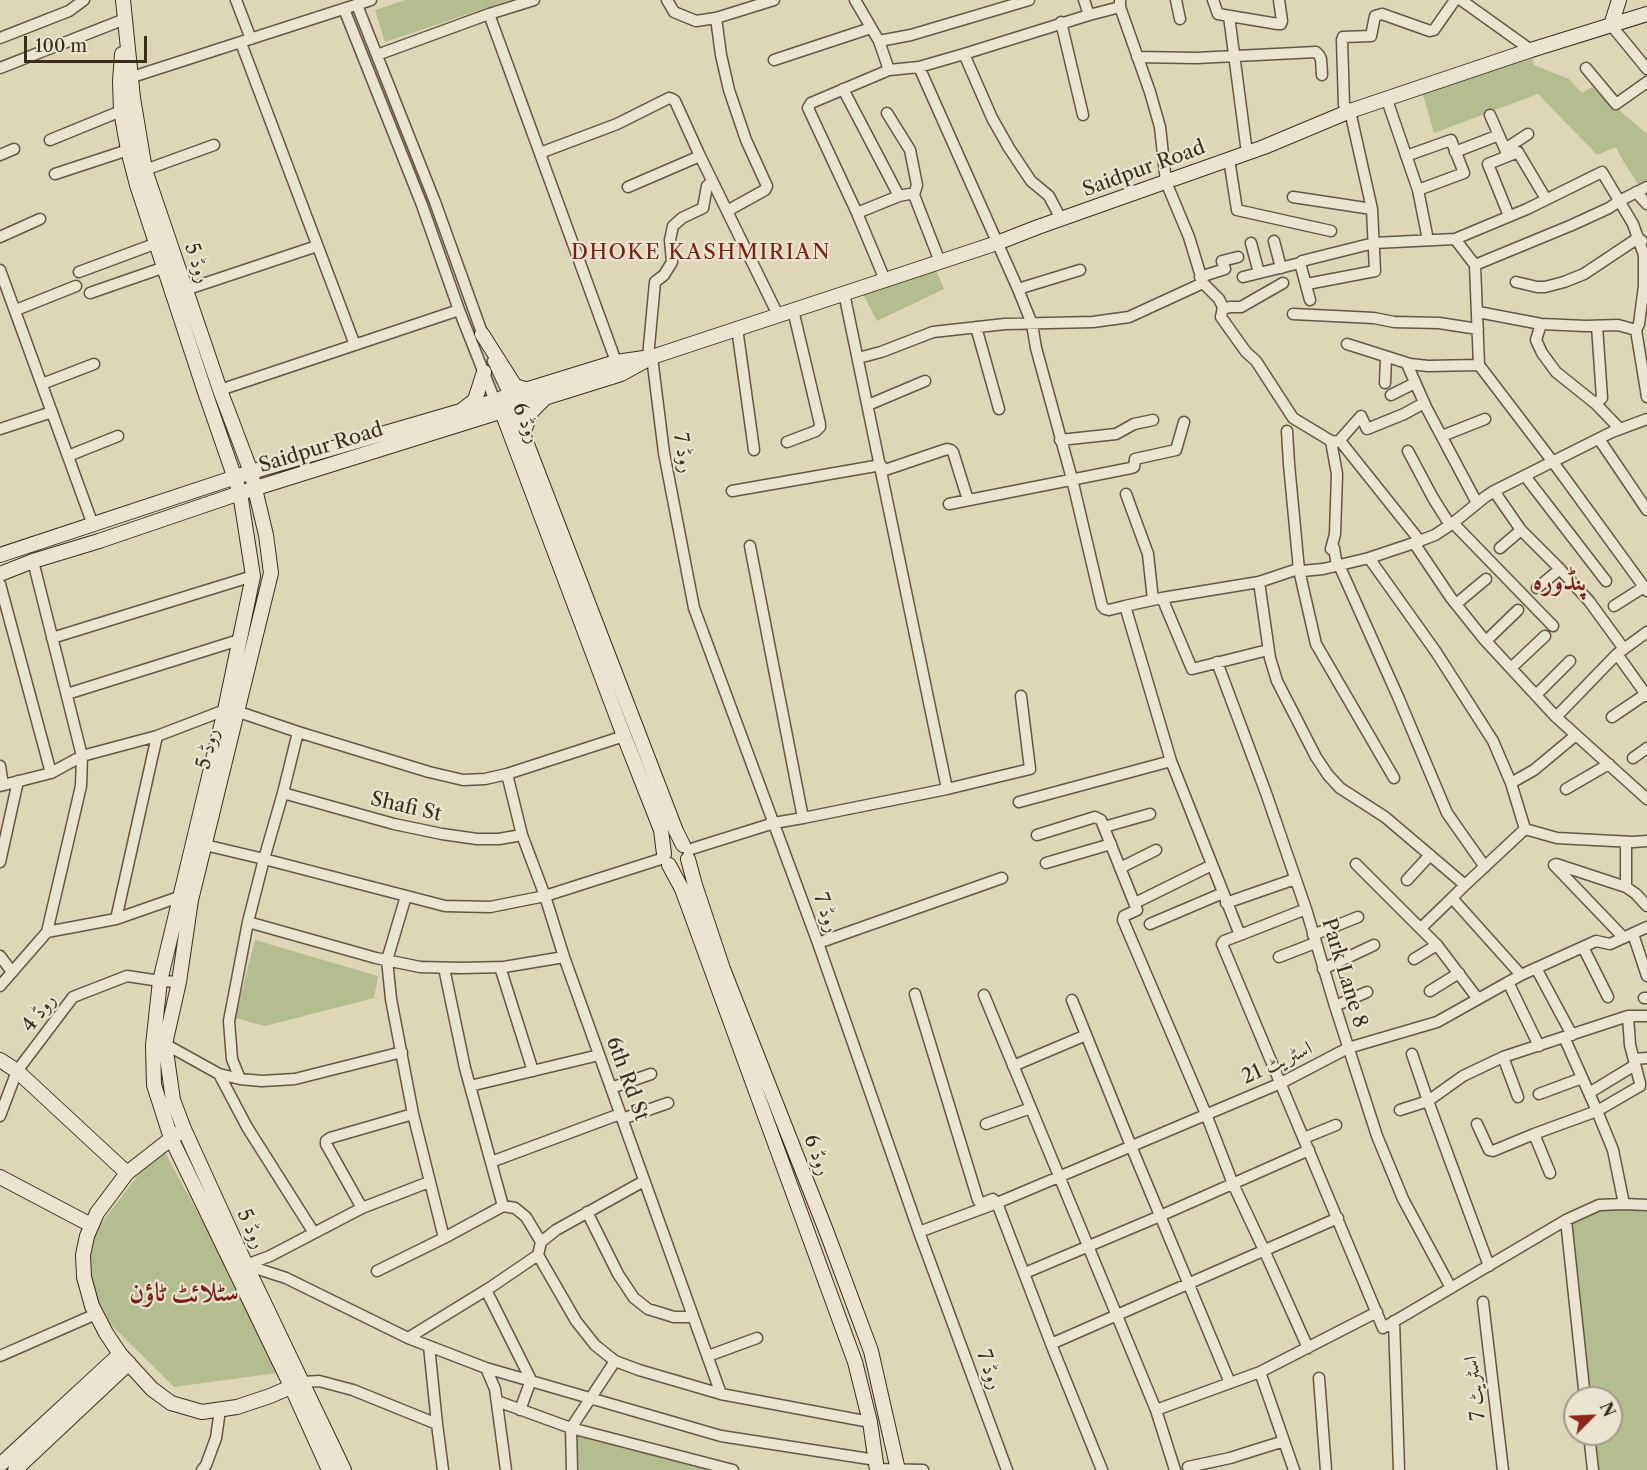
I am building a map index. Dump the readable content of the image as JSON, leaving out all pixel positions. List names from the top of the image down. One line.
{"streets":{"main road":["Saidpur Road","روڈ 5","روڈ 6"],"street":["روڈ 7","Shafi St","Park Lane 8","روڈ 4","اسٹریٹ 21","6th Rd St","اسٹریٹ 7"]},"crossings":[["Saidpur Road","روڈ 5"],["Saidpur Road","روڈ 6"],["Saidpur Road","روڈ 7"],["روڈ 5","روڈ 4"],["روڈ 7","اسٹریٹ 21"],["Shafi St","6th Rd St"],["Park Lane 8","اسٹریٹ 21"]],"districts":["DHOKE KASHMIRIAN","پنڈورہ","سٹلائٹ ٹاؤن"],"scale_bar":"100 m","north":"top right"}
